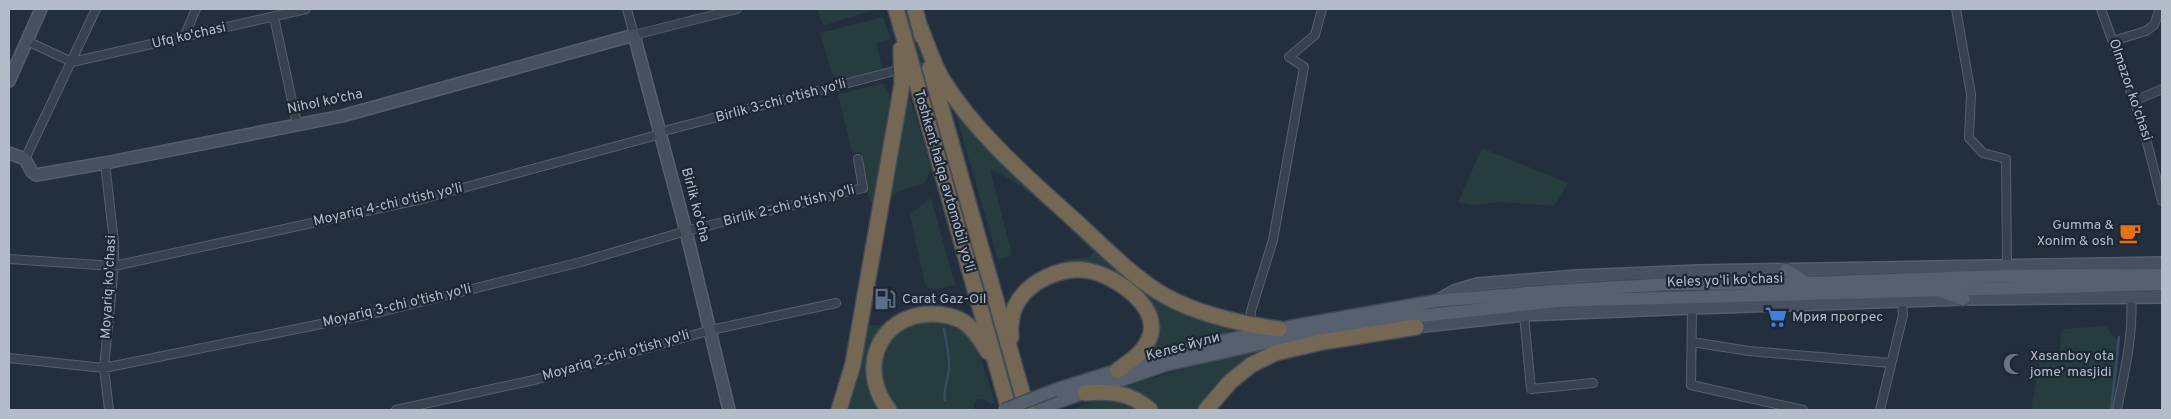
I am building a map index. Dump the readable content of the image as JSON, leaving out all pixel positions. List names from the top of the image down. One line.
{"streets":{"highway":["Toshkent halqa avtomobil yo'li"],"main road":["Keles yoʻli koʻchasi","Келес йули"],"street":["Ufq ko'chasi","Olmazor ko'chasi","Birlik 3-chi o'tish yo'li","Nihol ko'cha","Moyariq 4-chi o'tish yo'li","Birlik ko'cha","Birlik 2-chi o'tish yo'li","Moyariq ko'chasi","Moyariq 3-chi o'tish yo'li","Moyariq 2-chi o'tish yo'li"]},"crossings":[["Birlik 3-chi o'tish yo'li","Moyariq 4-chi o'tish yo'li"],["Birlik 3-chi o'tish yo'li","Birlik ko'cha"],["Nihol ko'cha","Birlik ko'cha"],["Nihol ko'cha","Moyariq ko'chasi"],["Moyariq 4-chi o'tish yo'li","Birlik ko'cha"],["Moyariq 4-chi o'tish yo'li","Moyariq ko'chasi"],["Birlik ko'cha","Birlik 2-chi o'tish yo'li"],["Birlik ko'cha","Moyariq 3-chi o'tish yo'li"],["Birlik ko'cha","Moyariq 2-chi o'tish yo'li"],["Birlik 2-chi o'tish yo'li","Moyariq 3-chi o'tish yo'li"],["Keles yoʻli koʻchasi","Келес йули"],["Moyariq ko'chasi","Moyariq 3-chi o'tish yo'li"]],"places":{"cafe":["Gumma & Xonim & osh"],"fuel station":["Carat Gaz-Oil"],"supermarket":["Мрия прогрес"],"mosque":["Xasanboy ota jome’ masjidi"]}}
